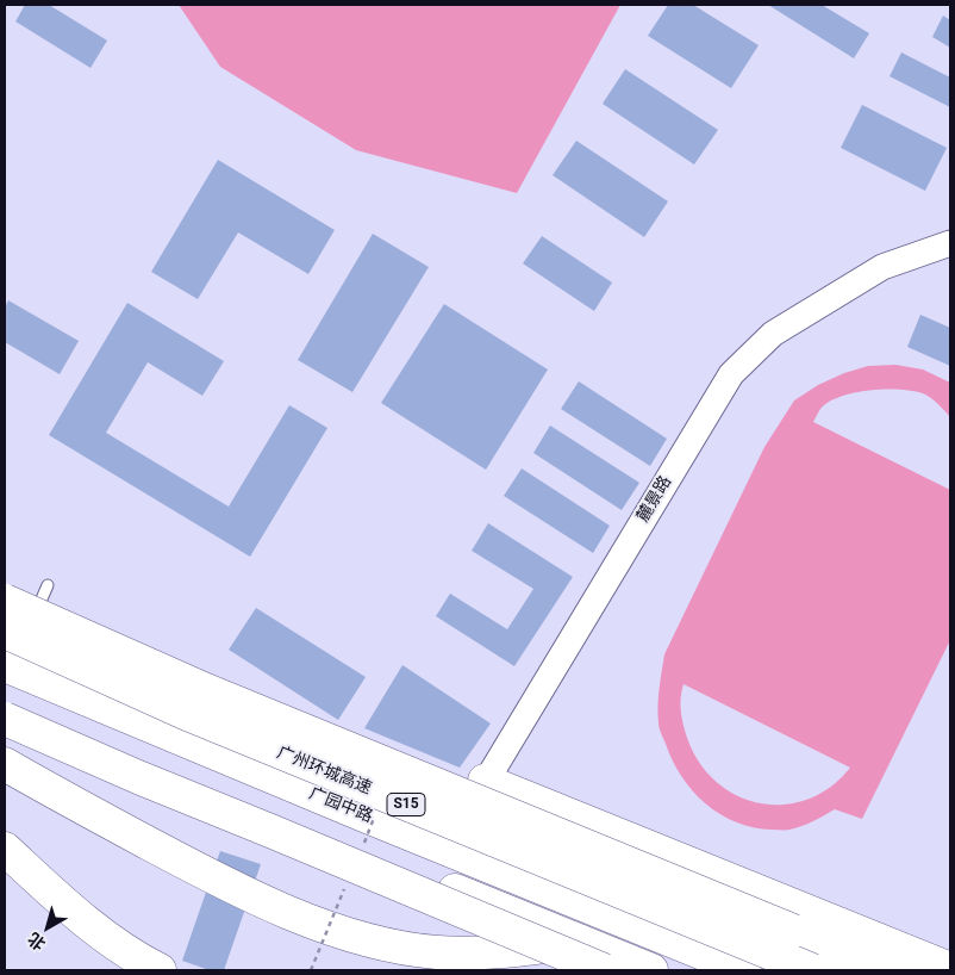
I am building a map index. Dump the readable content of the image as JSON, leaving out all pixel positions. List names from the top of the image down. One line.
{"streets":{"main road":["广州环城高速","S15","广园中路"],"street":["麓景路"]},"crossings":[["麓景路","广园中路"],["广州环城高速","广园中路"]],"north":"bottom left"}
